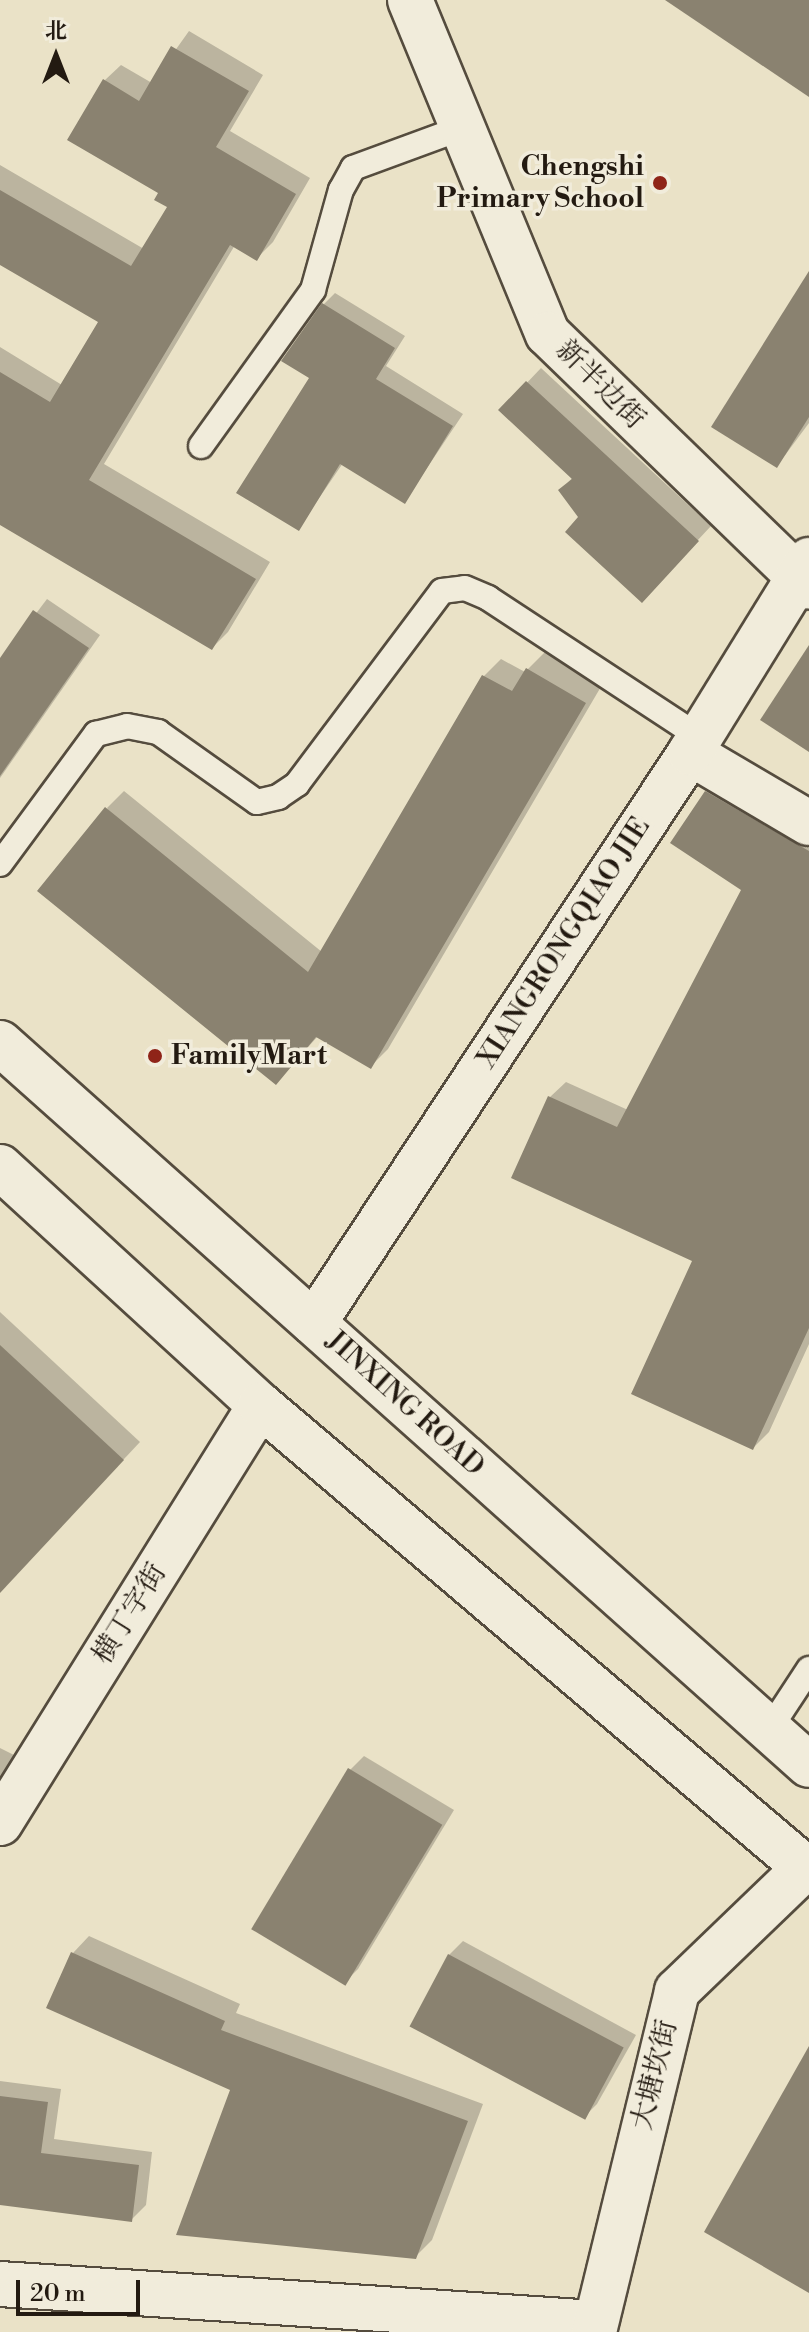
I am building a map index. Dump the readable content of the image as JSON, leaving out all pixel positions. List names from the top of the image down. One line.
{"streets":{"street":["新半边街","XIANGRONGQIAO JIE","JINXING ROAD","横丁字街","大塘坎街"]},"crossings":[["新半边街","XIANGRONGQIAO JIE"],["XIANGRONGQIAO JIE","JINXING ROAD"]],"places":["Chengshi Primary School","FamilyMart"],"scale_bar":"20 m","north":"top"}
